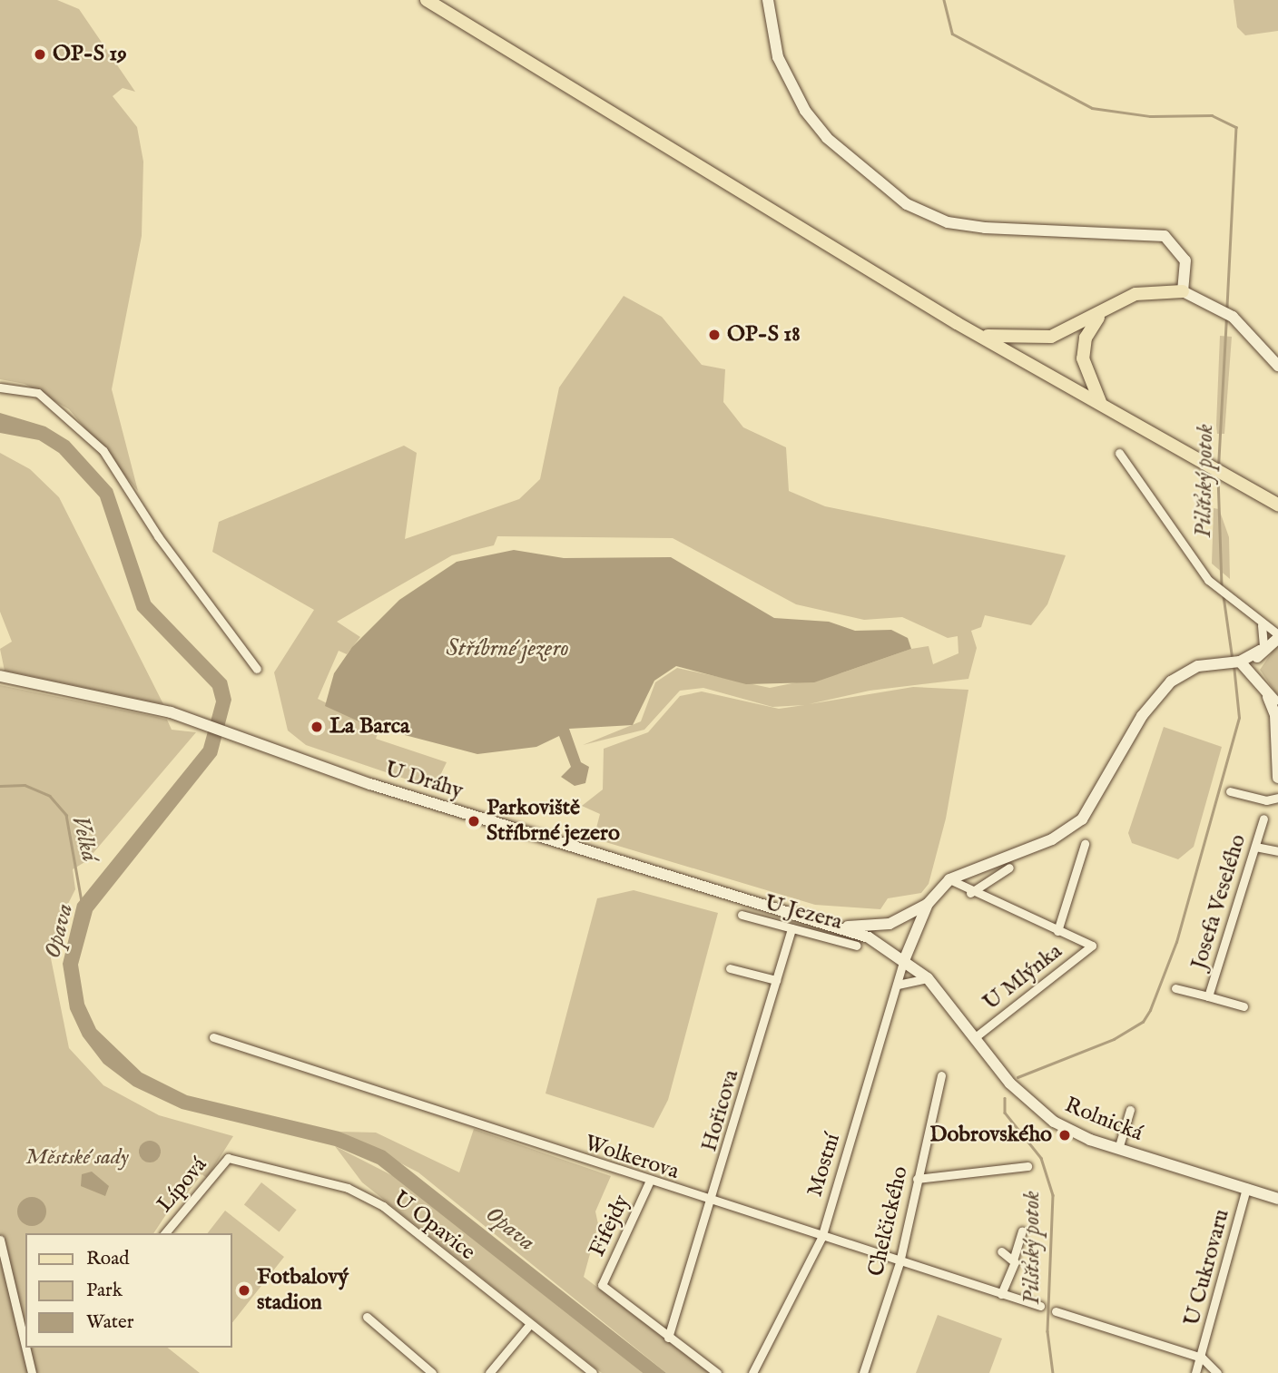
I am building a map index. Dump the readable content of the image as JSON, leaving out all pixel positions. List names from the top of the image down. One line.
{"streets":{"street":["U Dráhy","Josefa Veselého","U Jezera","U Mlýnka","Hořicova","Rolnická","Wolkerova","Mostní","Lípová","Chelčického","U Opavice","Fifejdy","U Cukrovaru"]},"crossings":[["U Dráhy","Rolnická"],["U Dráhy","Mostní"],["U Jezera","Hořicova"],["U Mlýnka","Rolnická"],["Hořicova","Wolkerova"],["Hořicova","Fifejdy"],["Rolnická","Mostní"],["Rolnická","U Cukrovaru"],["Wolkerova","Mostní"],["Wolkerova","Chelčického"],["Wolkerova","Fifejdy"],["Lípová","U Opavice"]],"water":["Pilšťský potok","Stříbrné jezero","Velká","Opava"],"parks":["Městské sady"],"places":["OP-S 19","OP-S 18","La Barca","Parkoviště Stříbrné jezero","Dobrovského","Fotbalový stadion"],"legend":["Road","Park","Water"]}
